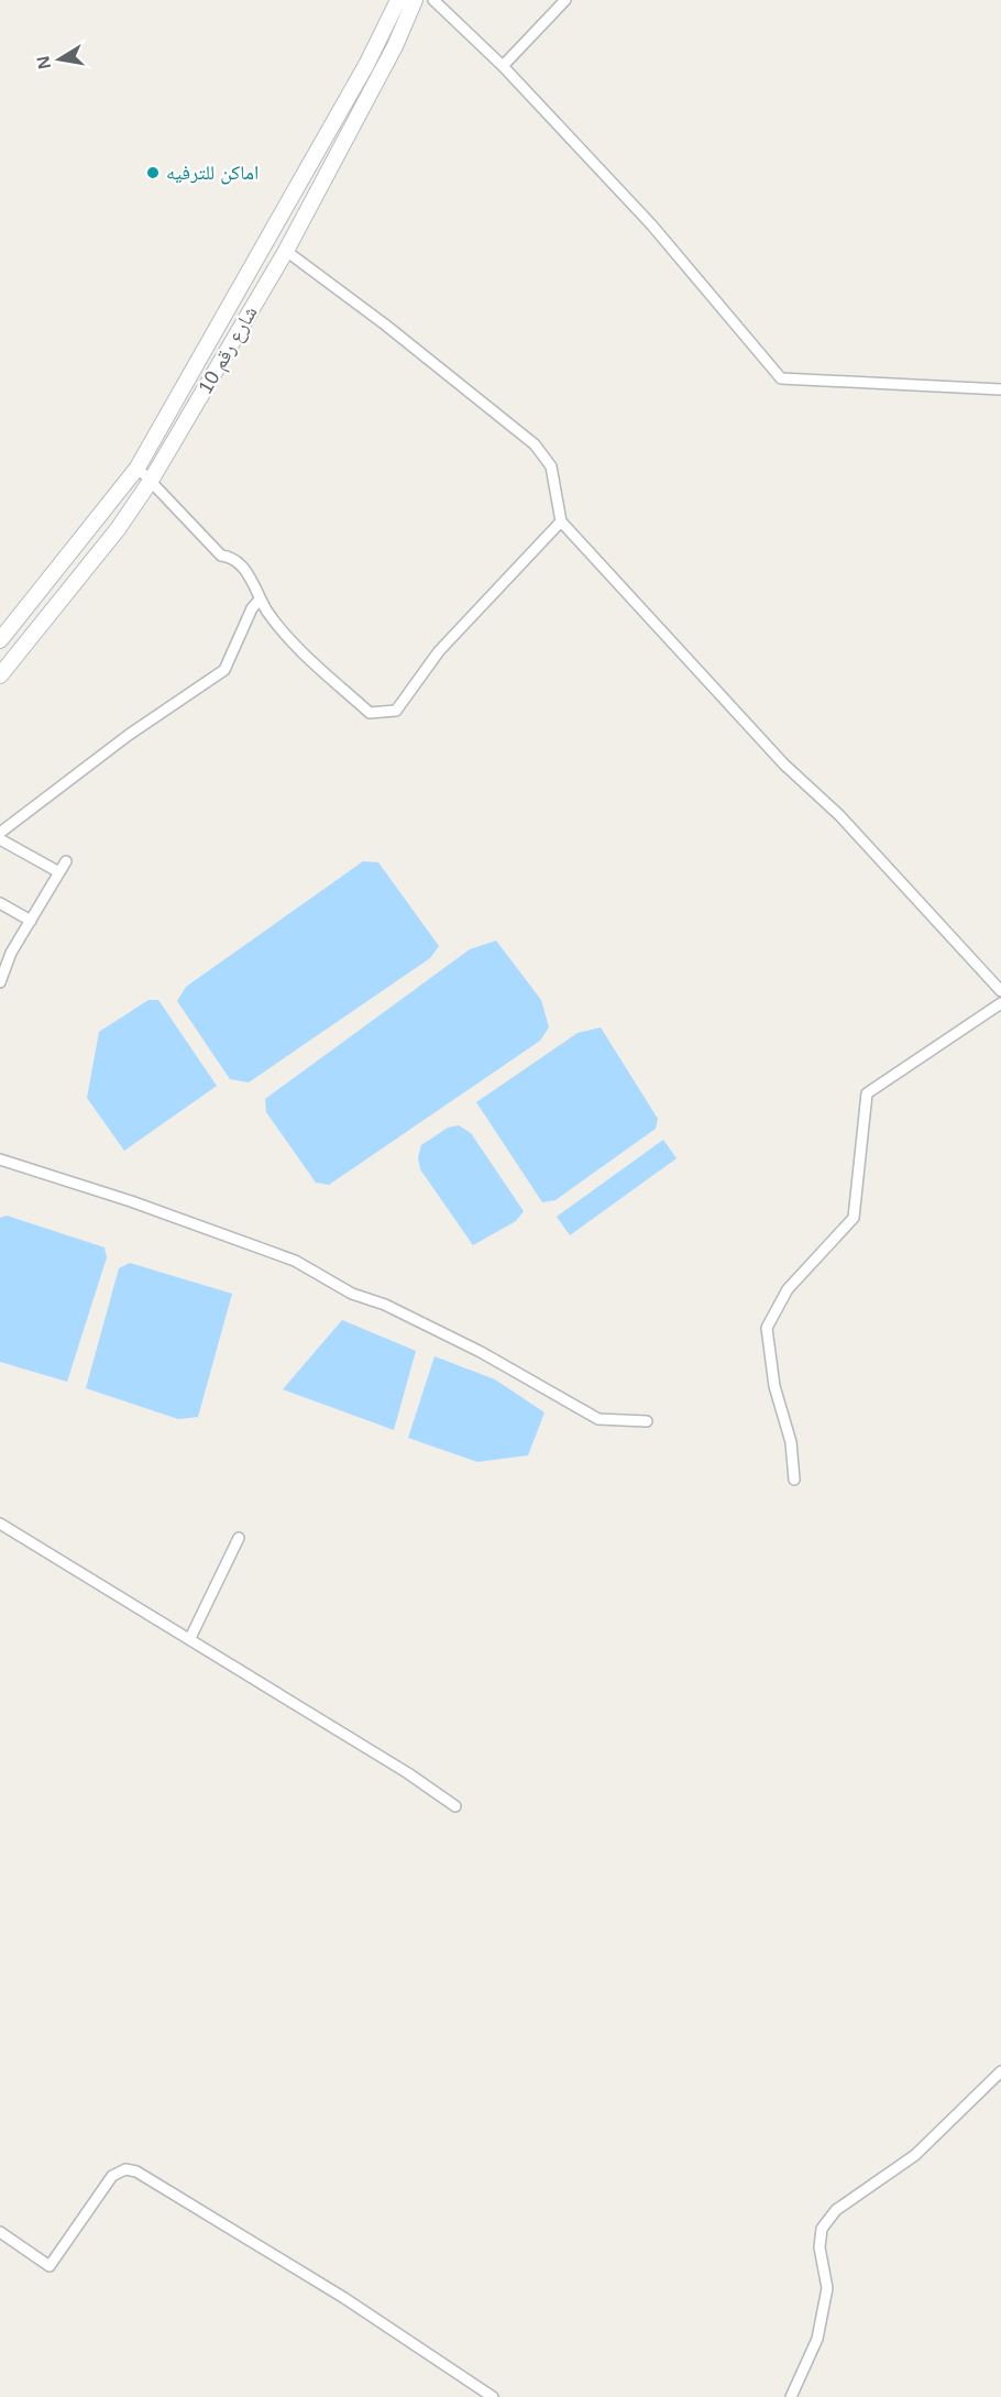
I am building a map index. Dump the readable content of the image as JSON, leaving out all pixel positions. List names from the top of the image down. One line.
{"streets":{"main road":["شارع رقم 10"]},"places":["اماكن للترفيه"],"north":"left"}
